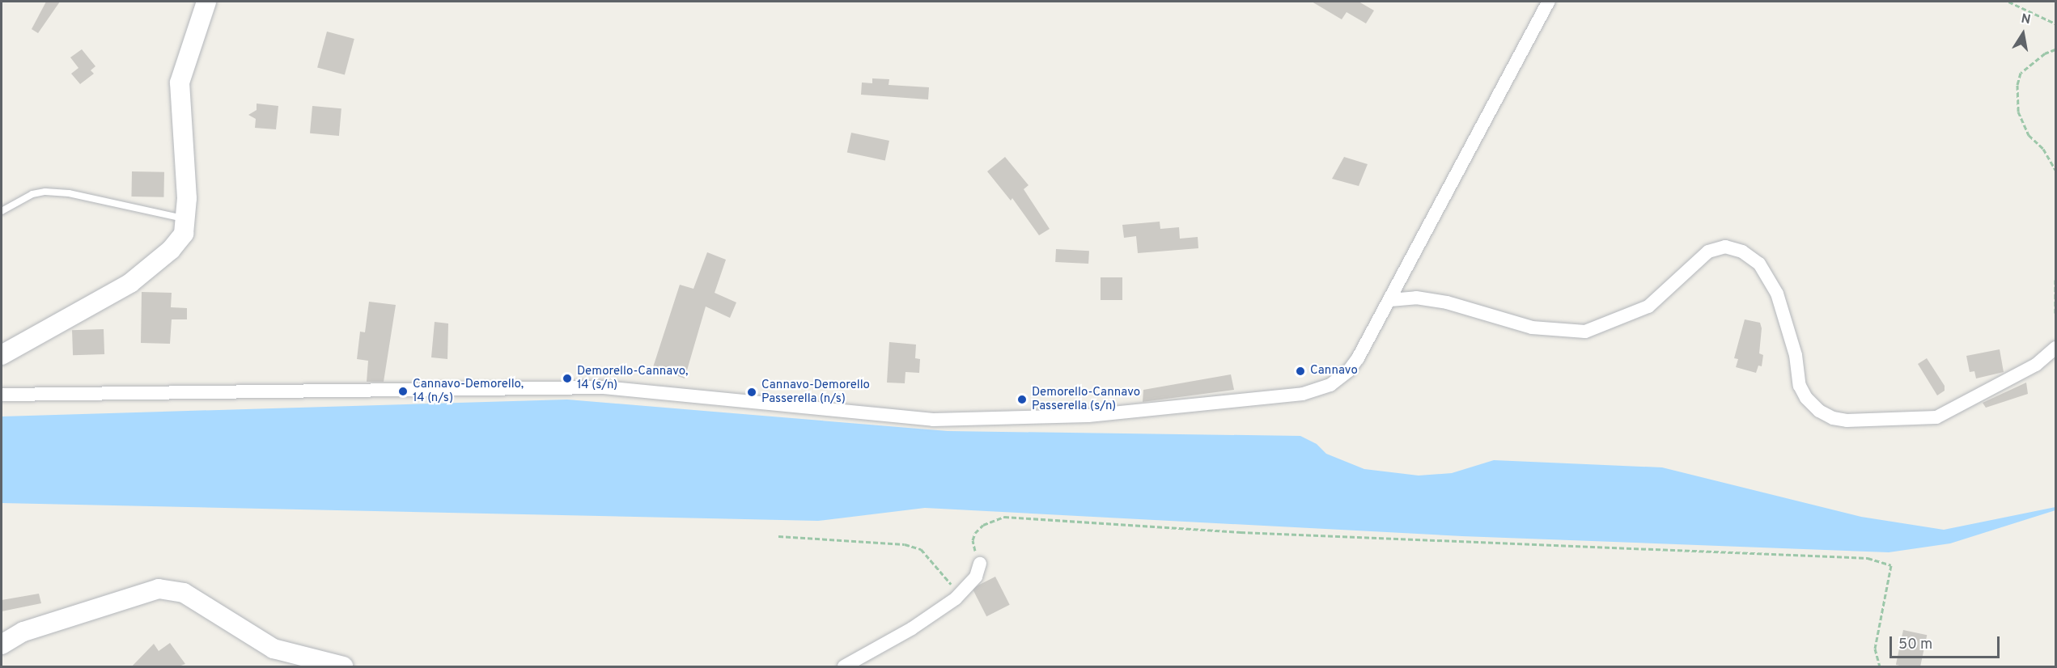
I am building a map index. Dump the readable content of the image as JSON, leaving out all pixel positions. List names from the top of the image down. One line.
{"places":["Cannavo","Demorello-Cannavo, 14 (s/n)","Cannavo-Demorello, 14 (n/s)","Cannavo-Demorello Passerella (n/s)","Demorello-Cannavo Passerella (s/n)"],"scale_bar":"50 m","north":"top"}
